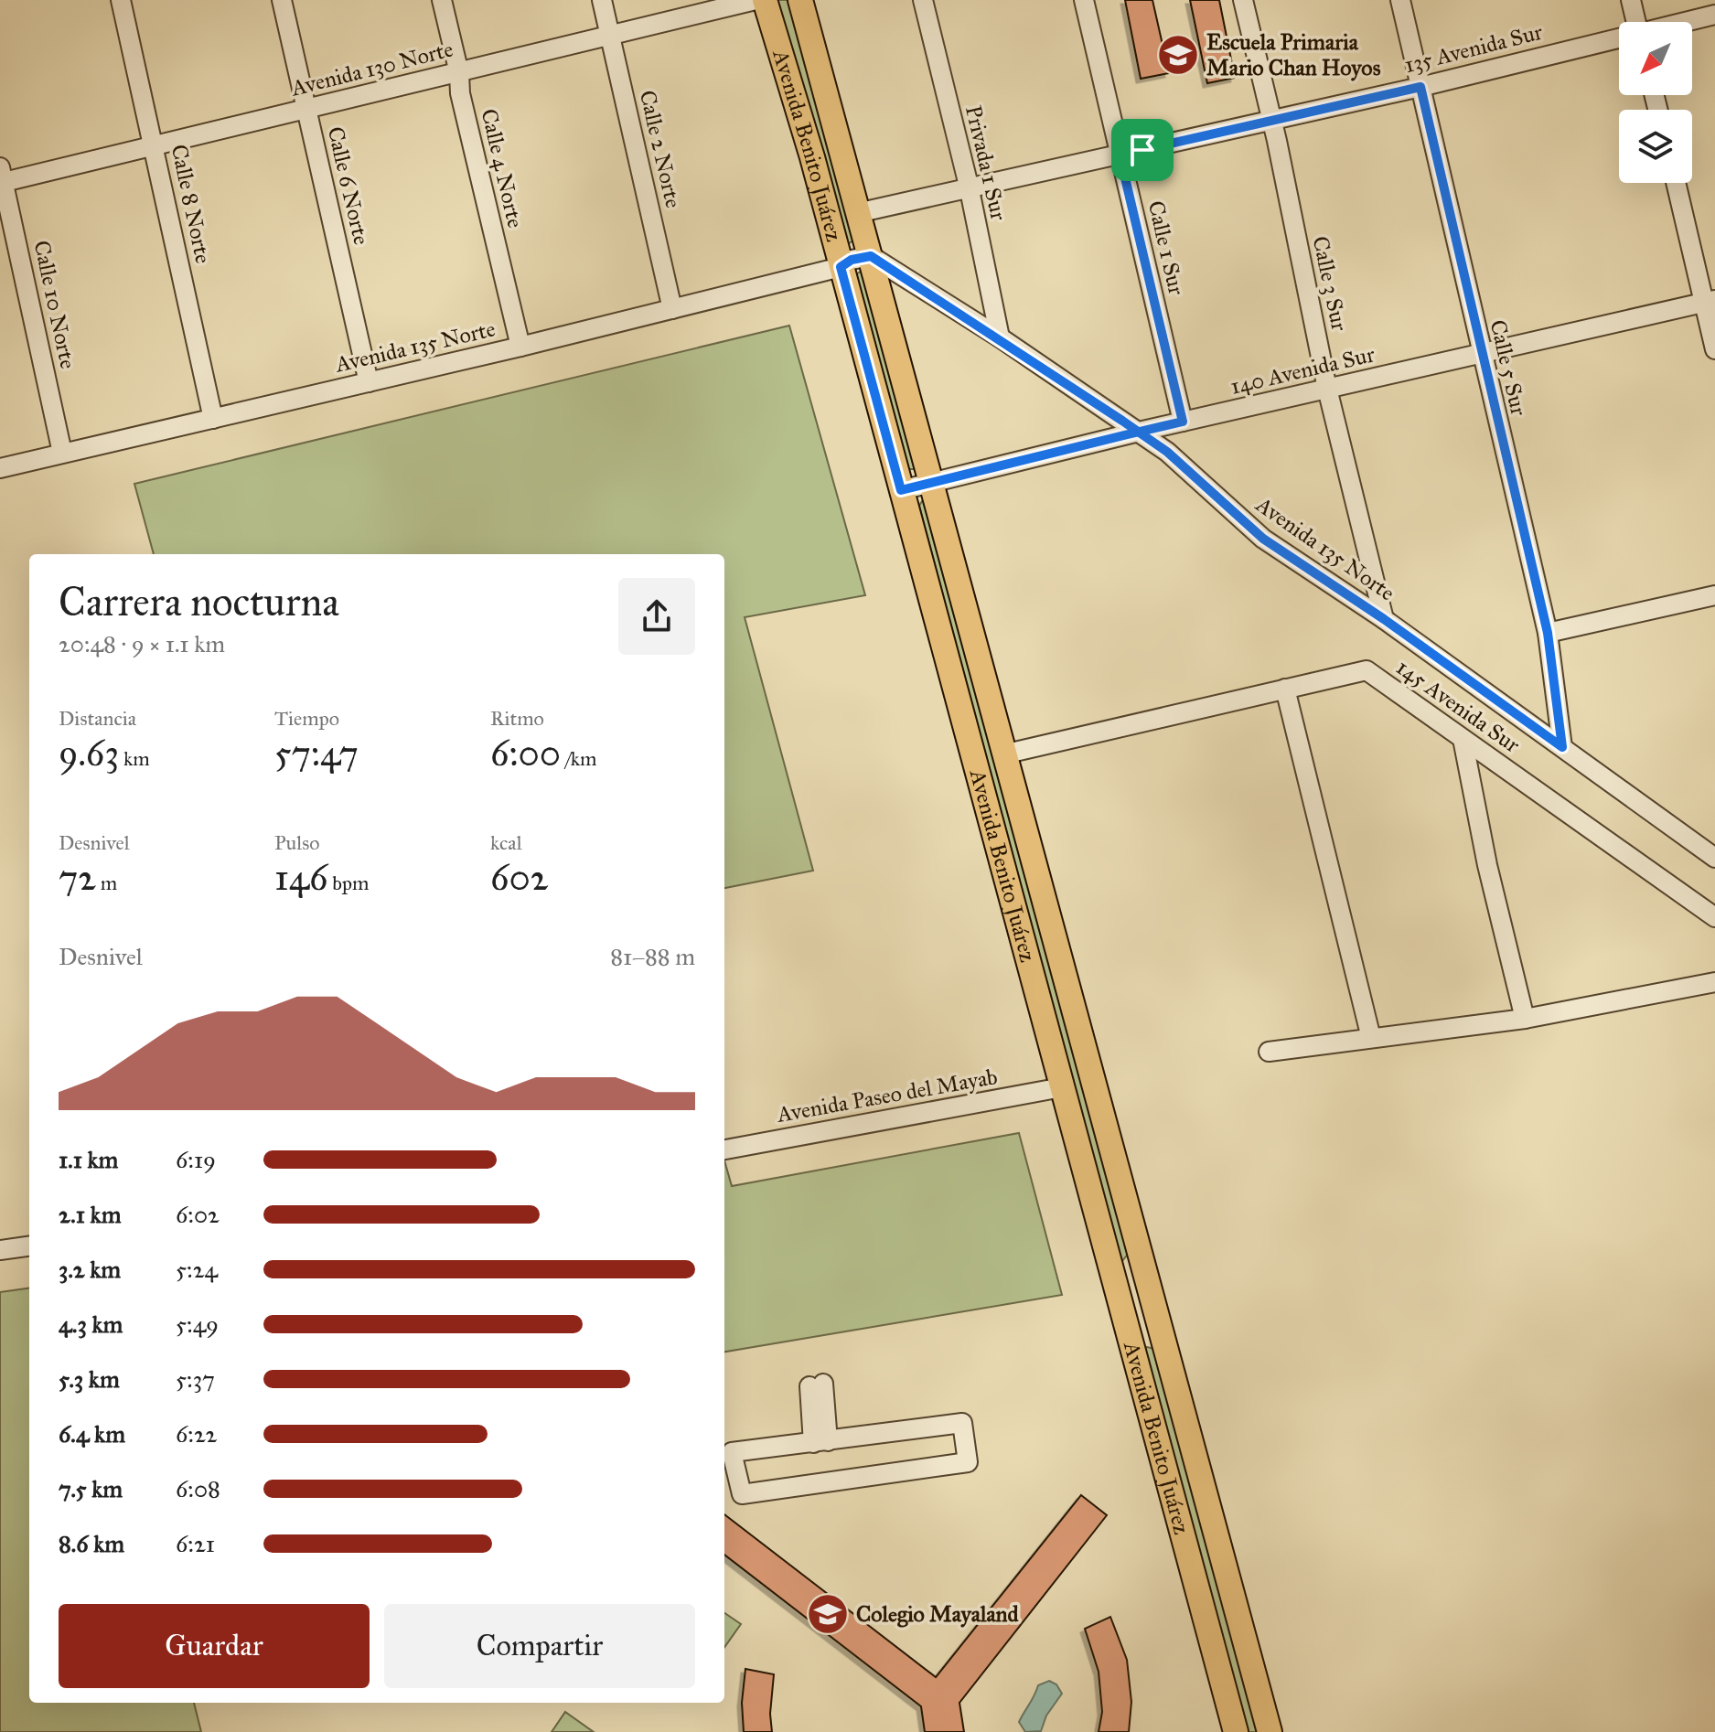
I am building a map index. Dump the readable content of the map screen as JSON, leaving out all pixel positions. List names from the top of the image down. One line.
{"streets":{"main road":["Avenida Benito Juárez"],"street":["135 Avenida Sur","Avenida 130 Norte","Calle 2 Norte","Privada 1 Sur","Calle 4 Norte","Calle 6 Norte","Calle 8 Norte","Calle 1 Sur","Calle 3 Sur","Calle 10 Norte","Avenida 135 Norte","Calle 5 Sur","140 Avenida Sur","145 Avenida Sur","Avenida Paseo del Mayab"]},"crossings":[["135 Avenida Sur","Avenida Benito Juárez"],["135 Avenida Sur","Privada 1 Sur"],["135 Avenida Sur","Calle 1 Sur"],["135 Avenida Sur","Calle 3 Sur"],["135 Avenida Sur","Calle 5 Sur"],["Avenida 130 Norte","Calle 2 Norte"],["Avenida 130 Norte","Calle 4 Norte"],["Avenida 130 Norte","Calle 6 Norte"],["Avenida 130 Norte","Calle 8 Norte"],["Avenida 130 Norte","Calle 10 Norte"],["Avenida Benito Juárez","Avenida 135 Norte"],["Avenida Benito Juárez","140 Avenida Sur"],["Avenida Benito Juárez","145 Avenida Sur"],["Avenida Benito Juárez","Avenida Paseo del Mayab"],["Calle 2 Norte","Avenida 135 Norte"],["Privada 1 Sur","Avenida 135 Norte"],["Calle 4 Norte","Avenida 135 Norte"],["Calle 6 Norte","Avenida 135 Norte"],["Calle 8 Norte","Avenida 135 Norte"],["Calle 1 Sur","140 Avenida Sur"],["Calle 3 Sur","Avenida 135 Norte"],["Calle 3 Sur","140 Avenida Sur"],["Calle 10 Norte","Avenida 135 Norte"],["Avenida 135 Norte","Calle 5 Sur"],["Avenida 135 Norte","140 Avenida Sur"],["Calle 5 Sur","140 Avenida Sur"]],"places":{"school or university":["Escuela Primaria Mario Chan Hoyos","Colegio Mayaland"]},"north":"bottom left","page":{"heading":["Carrera nocturna","20:48 · 9 × 1.1 km"],"stats":[["Distancia","9.63 km"],["Tiempo","57:47"],["Ritmo","6:00 /km"],["Desnivel","72 m"],["Pulso","146 bpm"],["kcal","602"]],"chart":["Desnivel","81–88 m"],"list":[{"name":"1.1 km","note":"6:19"},{"name":"2.1 km","note":"6:02"},{"name":"3.2 km","note":"5:24"},{"name":"4.3 km","note":"5:49"},{"name":"5.3 km","note":"5:37"},{"name":"6.4 km","note":"6:22"},{"name":"7.5 km","note":"6:08"},{"name":"8.6 km","note":"6:21"}],"buttons":["Guardar","Compartir"]}}
